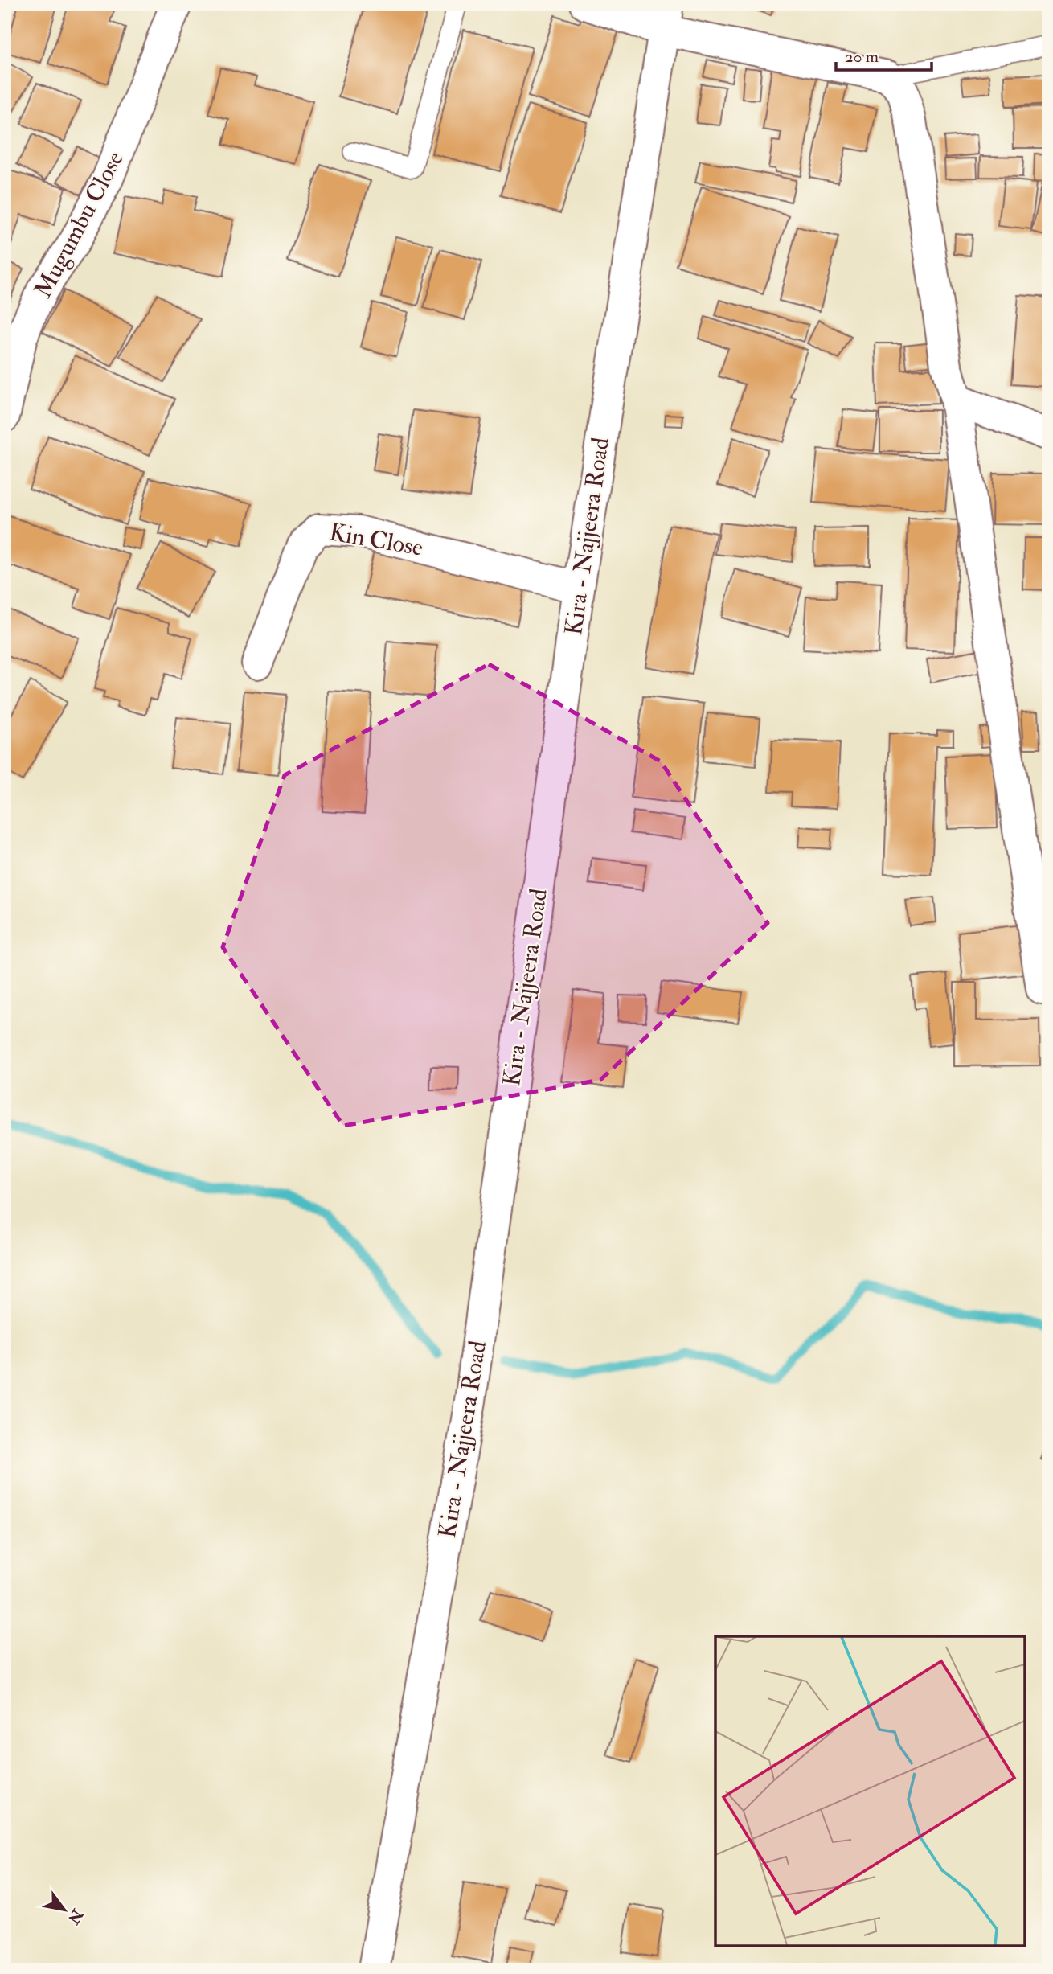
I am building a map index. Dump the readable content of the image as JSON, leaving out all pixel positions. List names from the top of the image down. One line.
{"streets":{"street":["Mugumbu Close","Kira - Najjeera Road","Kin Close"]},"crossings":[["Kira - Najjeera Road","Kin Close"]],"scale_bar":"20 m","north":"bottom right"}
